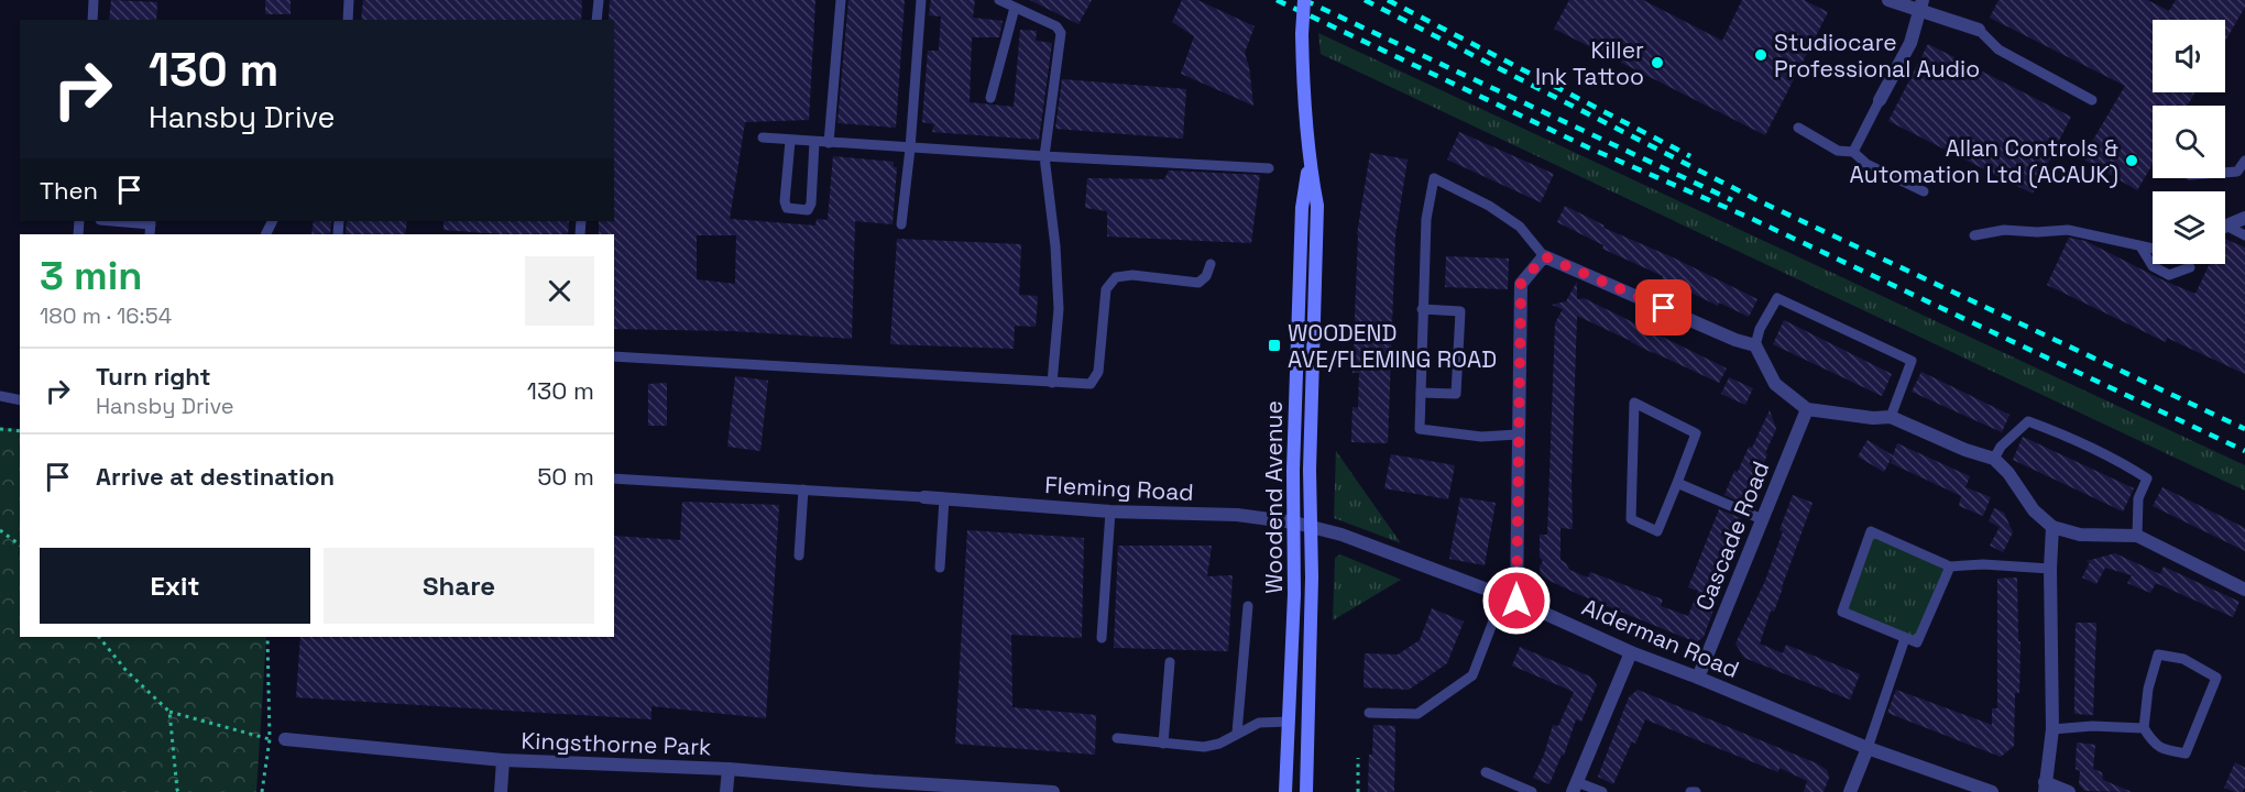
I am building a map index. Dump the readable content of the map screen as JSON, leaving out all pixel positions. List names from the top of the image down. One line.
{"streets":{"street":["Fleming Road","Woodend Avenue","Cascade Road","Alderman Road","Kingsthorne Park"]},"crossings":[["Fleming Road","Woodend Avenue"],["Fleming Road","Alderman Road"],["Woodend Avenue","Alderman Road"],["Cascade Road","Alderman Road"]],"places":{"other":["Studiocare Professional Audio","Killer Ink Tattoo","Allan Controls & Automation Ltd (ACAUK)"],"transit":["WOODEND AVE/FLEMING ROAD"]},"page":{"turn":["130 m","Hansby Drive"],"then":"Then","heading":["3 min","180 m · 16:54"],"list":[{"name":"Turn right","note":"Hansby Drive","value":"130 m"},{"name":"Arrive at destination","value":"50 m"}],"buttons":["Exit","Share"]}}
